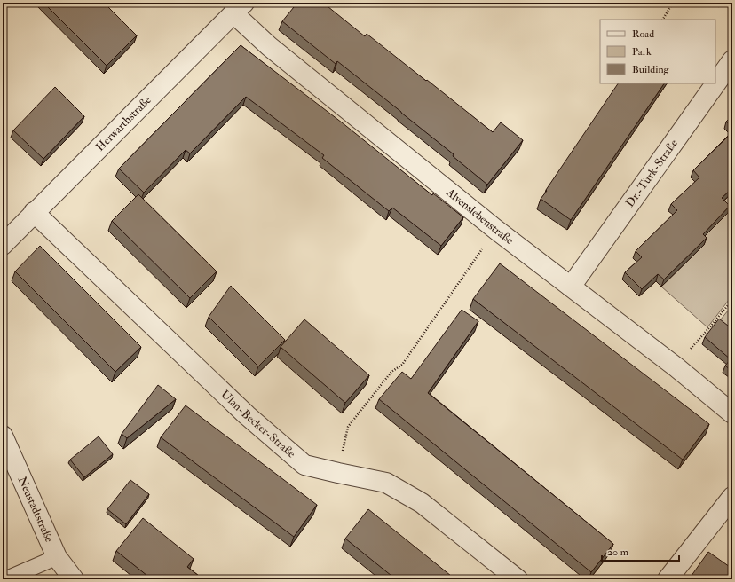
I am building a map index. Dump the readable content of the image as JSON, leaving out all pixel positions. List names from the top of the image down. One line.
{"streets":{"street":["Herwarthstraße","Dr.-Türk-Straße","Alvenslebenstraße","Ulan-Becker-Straße","Neustadtstraße"]},"crossings":[["Herwarthstraße","Alvenslebenstraße"],["Herwarthstraße","Ulan-Becker-Straße"],["Dr.-Türk-Straße","Alvenslebenstraße"]],"legend":["Road","Park","Building"],"scale_bar":"20 m"}
